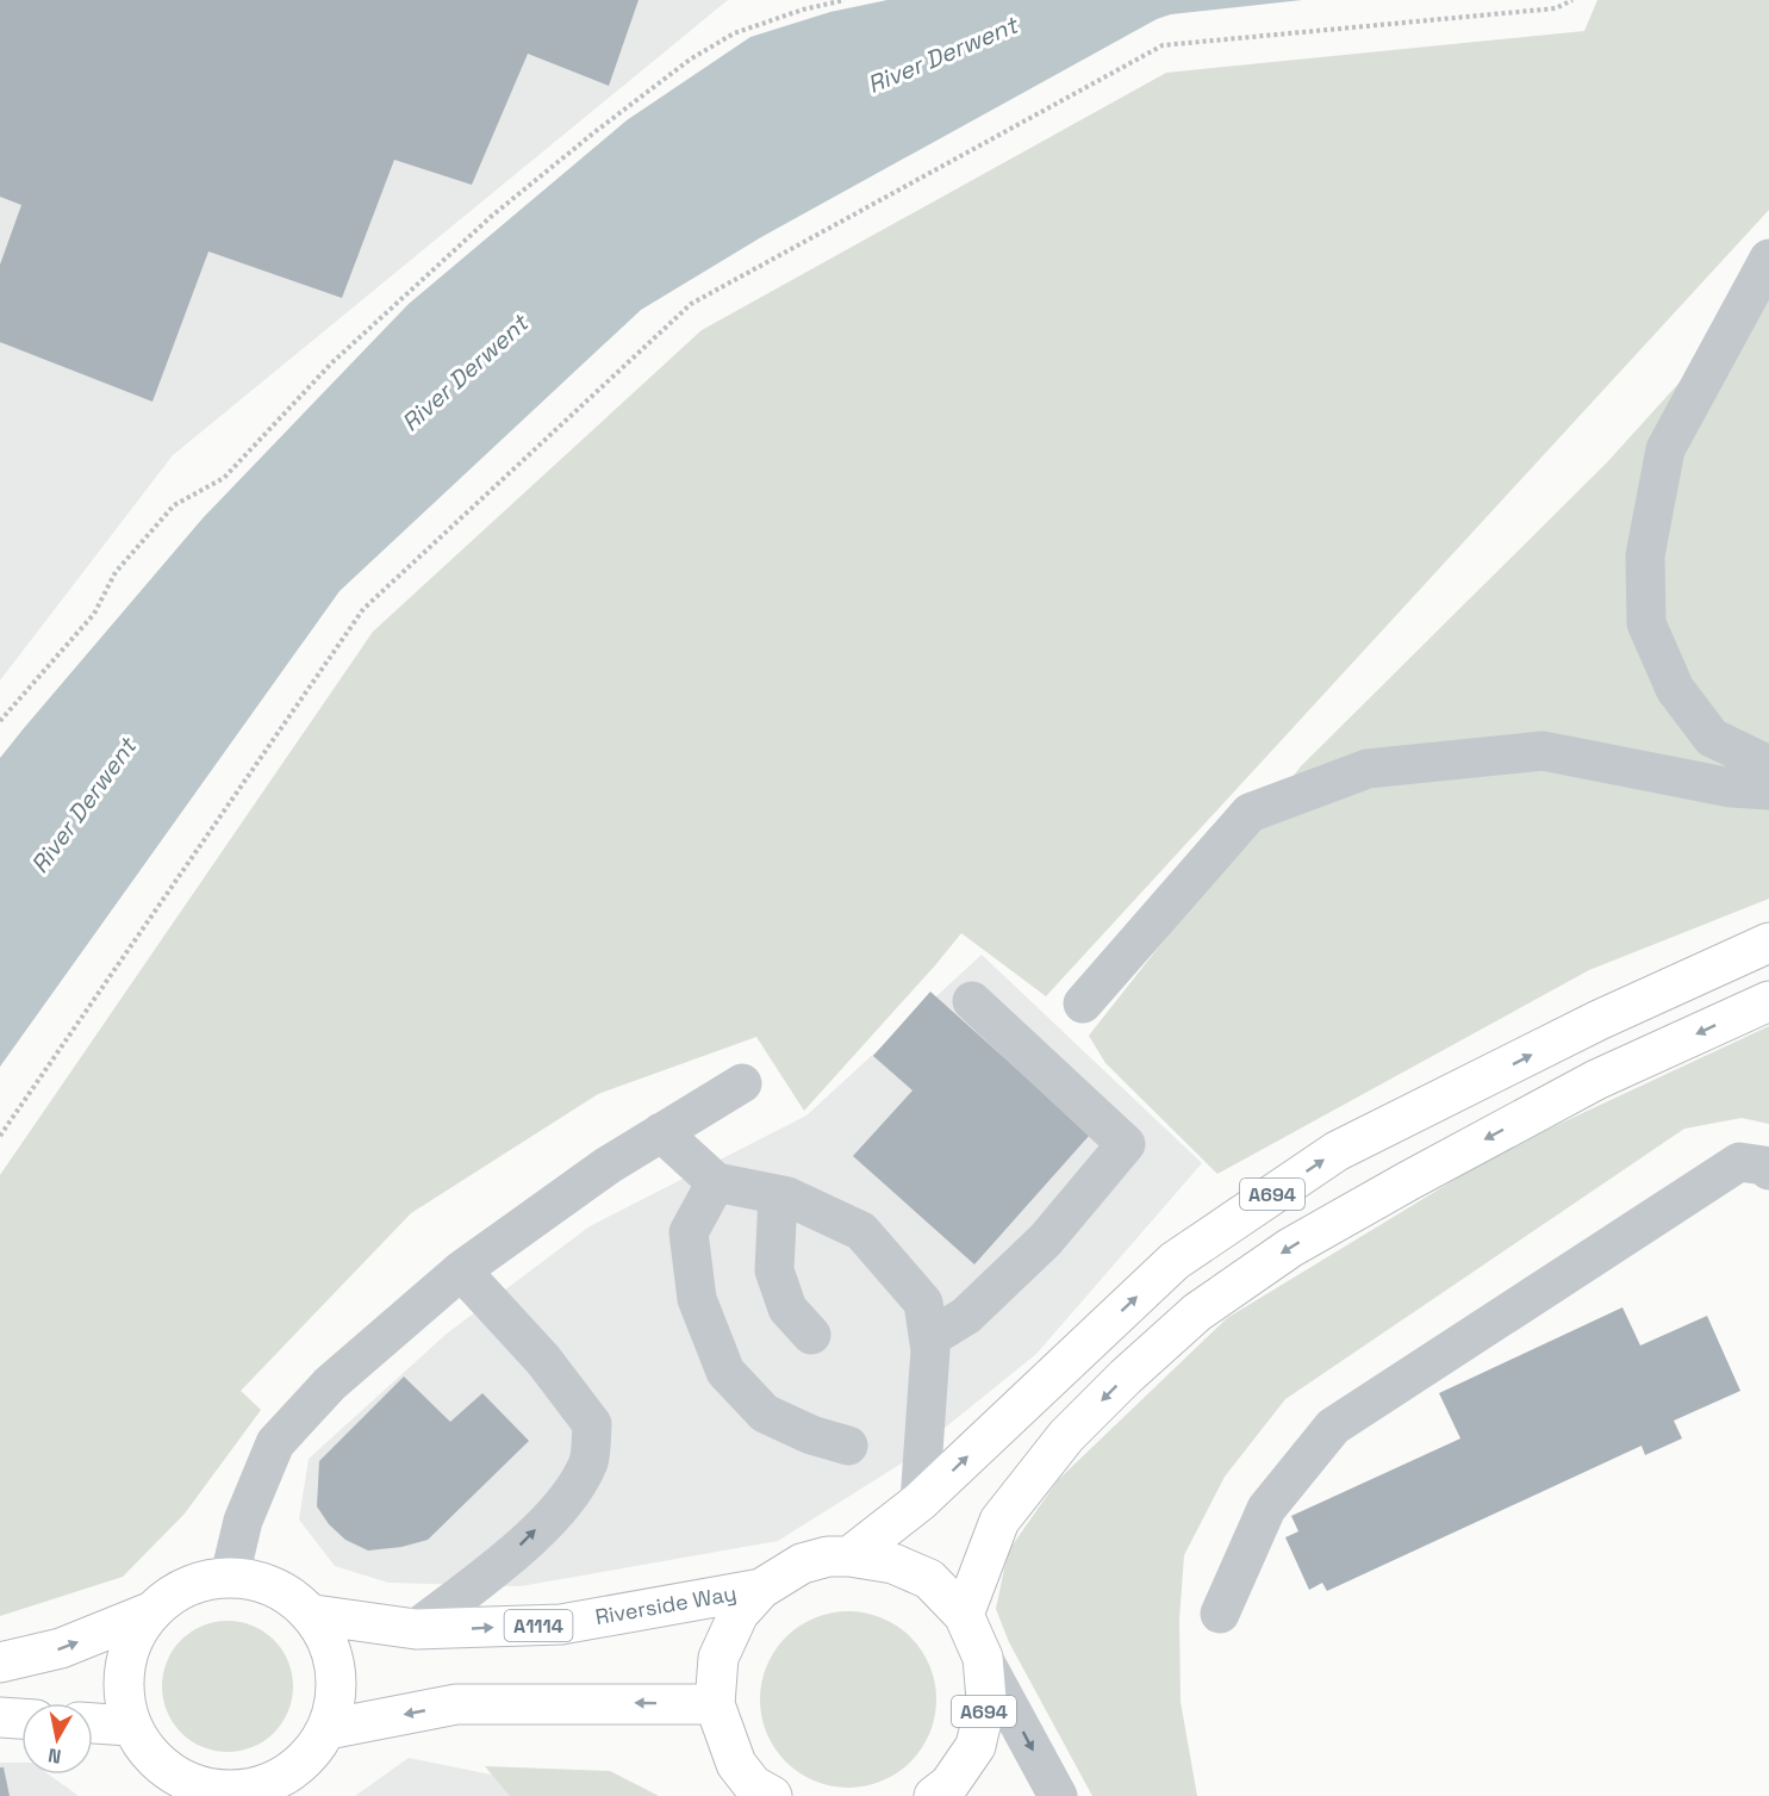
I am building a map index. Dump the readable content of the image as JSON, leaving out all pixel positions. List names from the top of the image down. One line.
{"streets":{"main road":["A694","Riverside Way","A1114"]},"crossings":[["A694","Riverside Way"],["Riverside Way","A1114"]],"water":["River Derwent"],"north":"bottom"}
